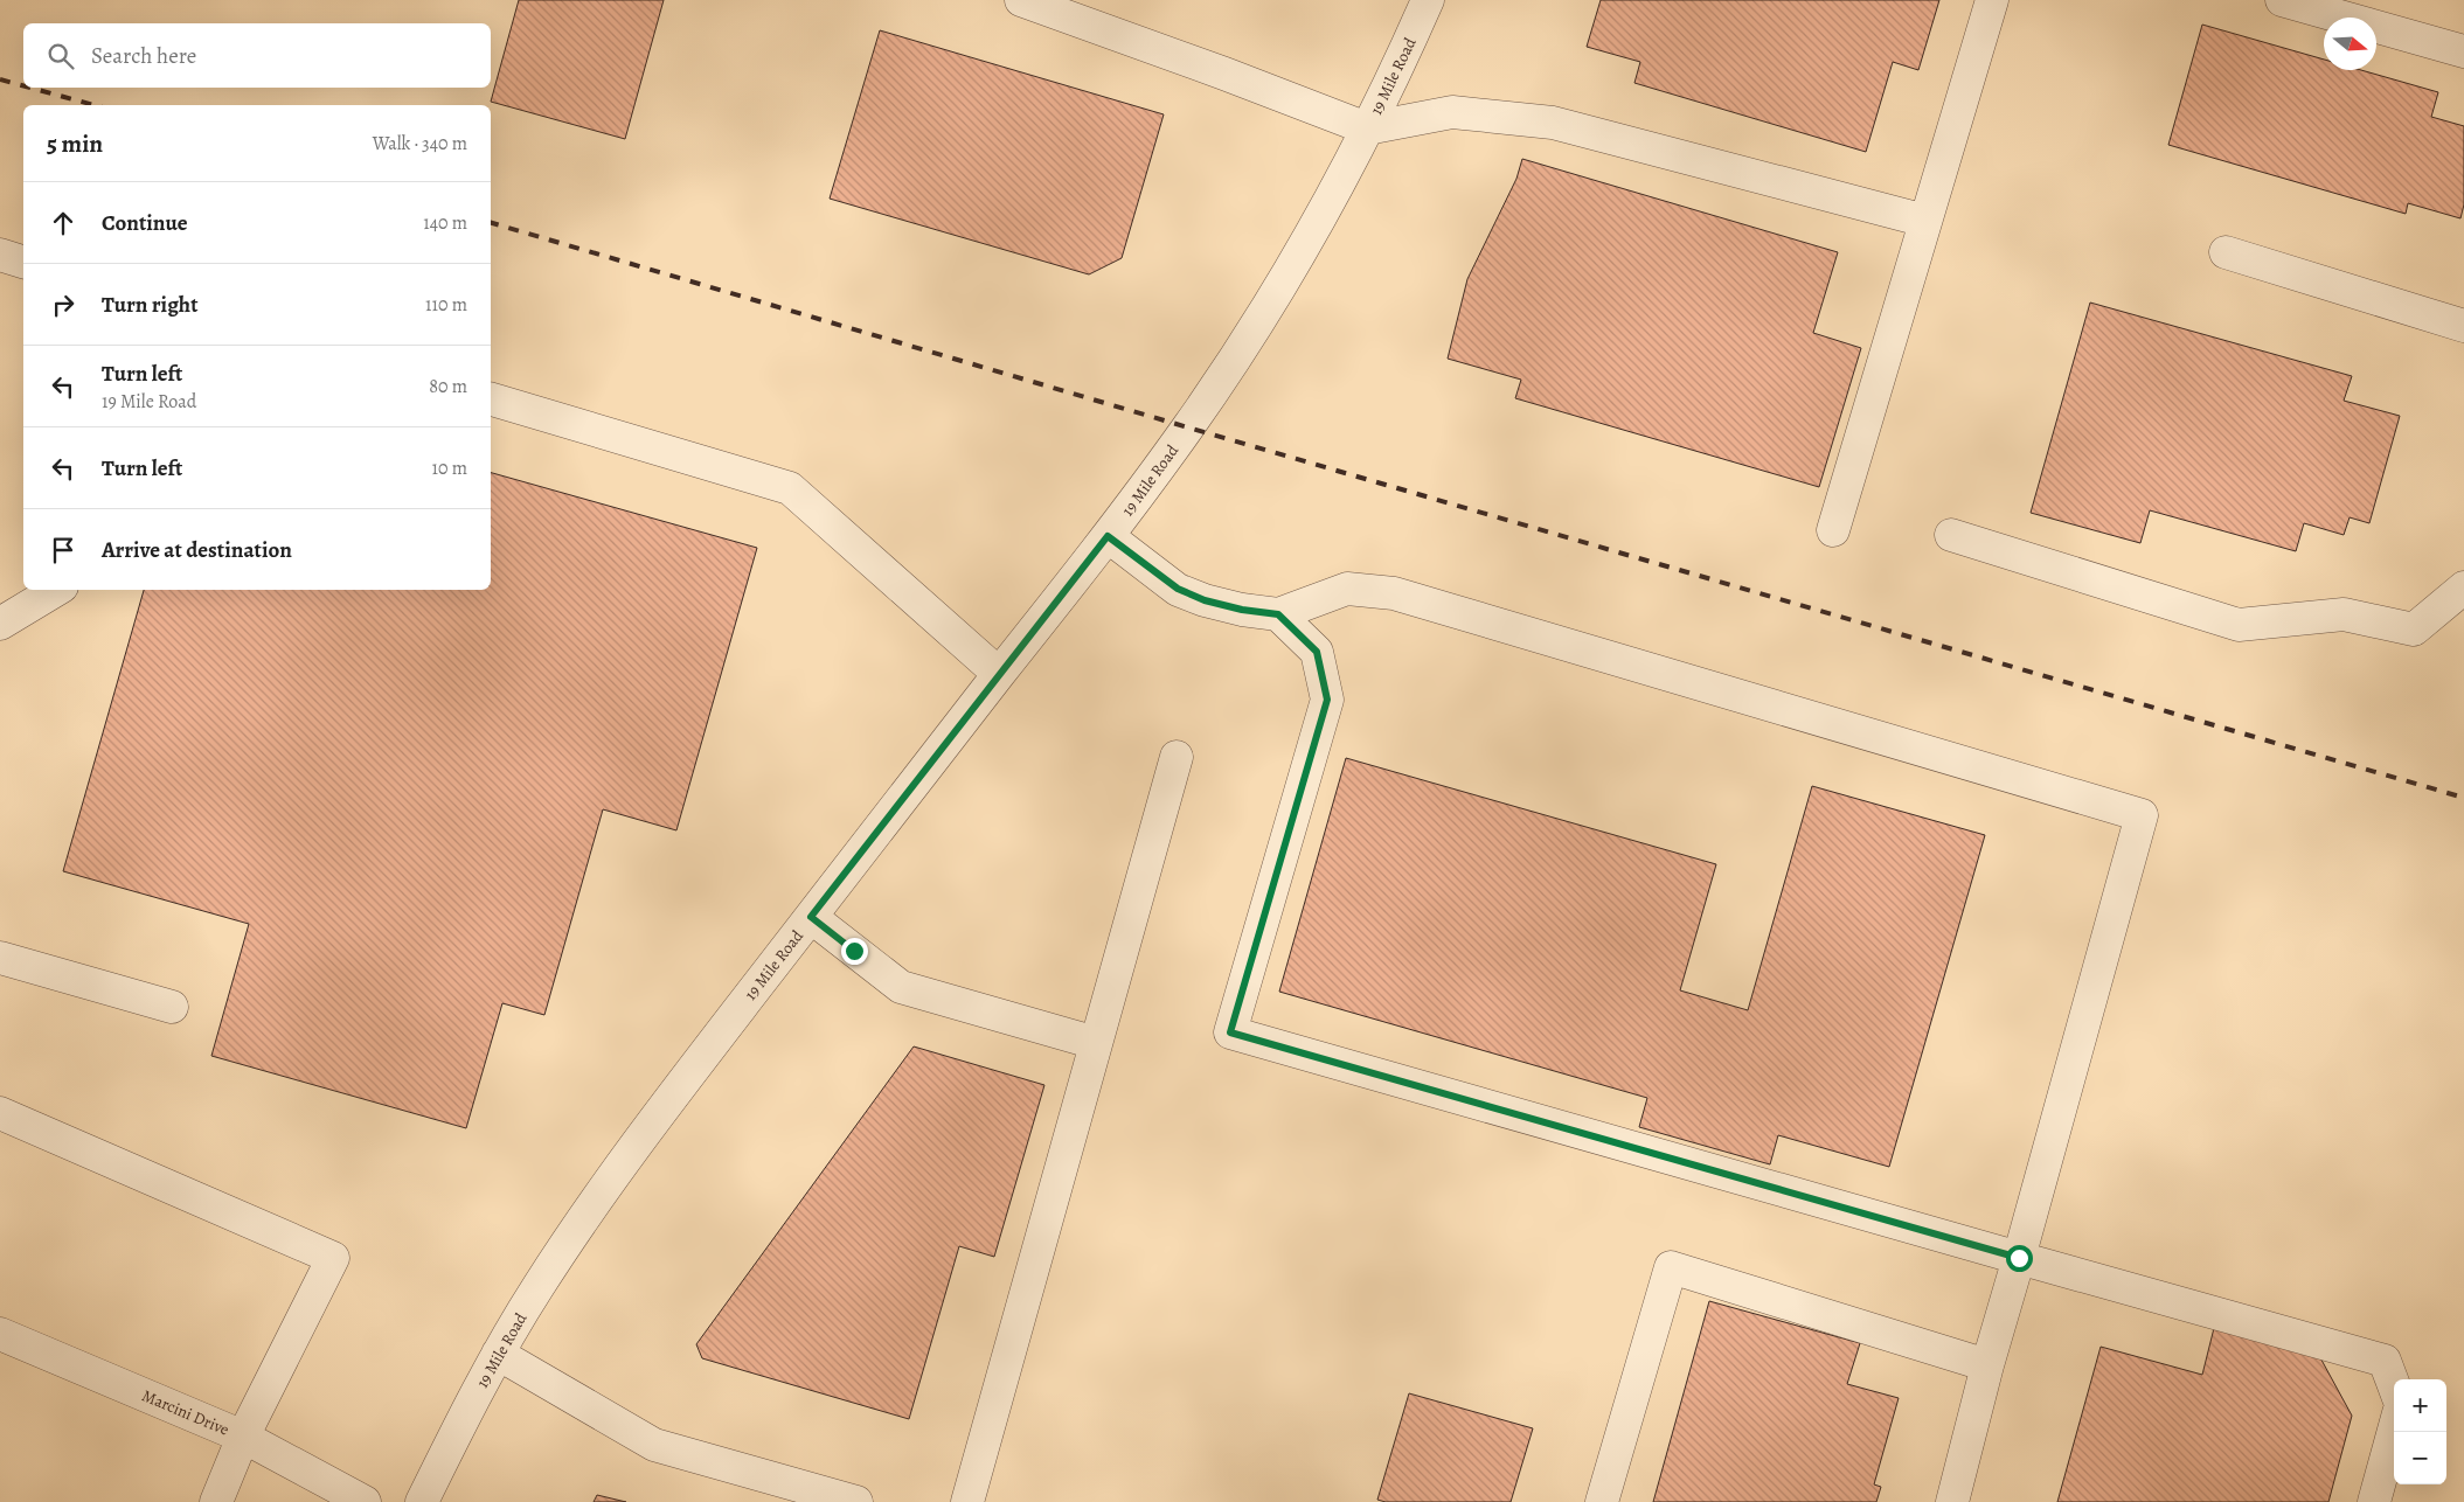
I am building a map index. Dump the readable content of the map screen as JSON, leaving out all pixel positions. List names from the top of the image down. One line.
{"streets":{"street":["19 Mile Road","Marcini Drive"]},"north":"right","page":{"search":"Search here","heading":["5 min","Walk · 340 m"],"list":[["Continue","140 m"],["Turn right","110 m"],["Turn left","19 Mile Road","80 m"],["Turn left","10 m"],"Arrive at destination"],"map_buttons":["+","−"]}}
